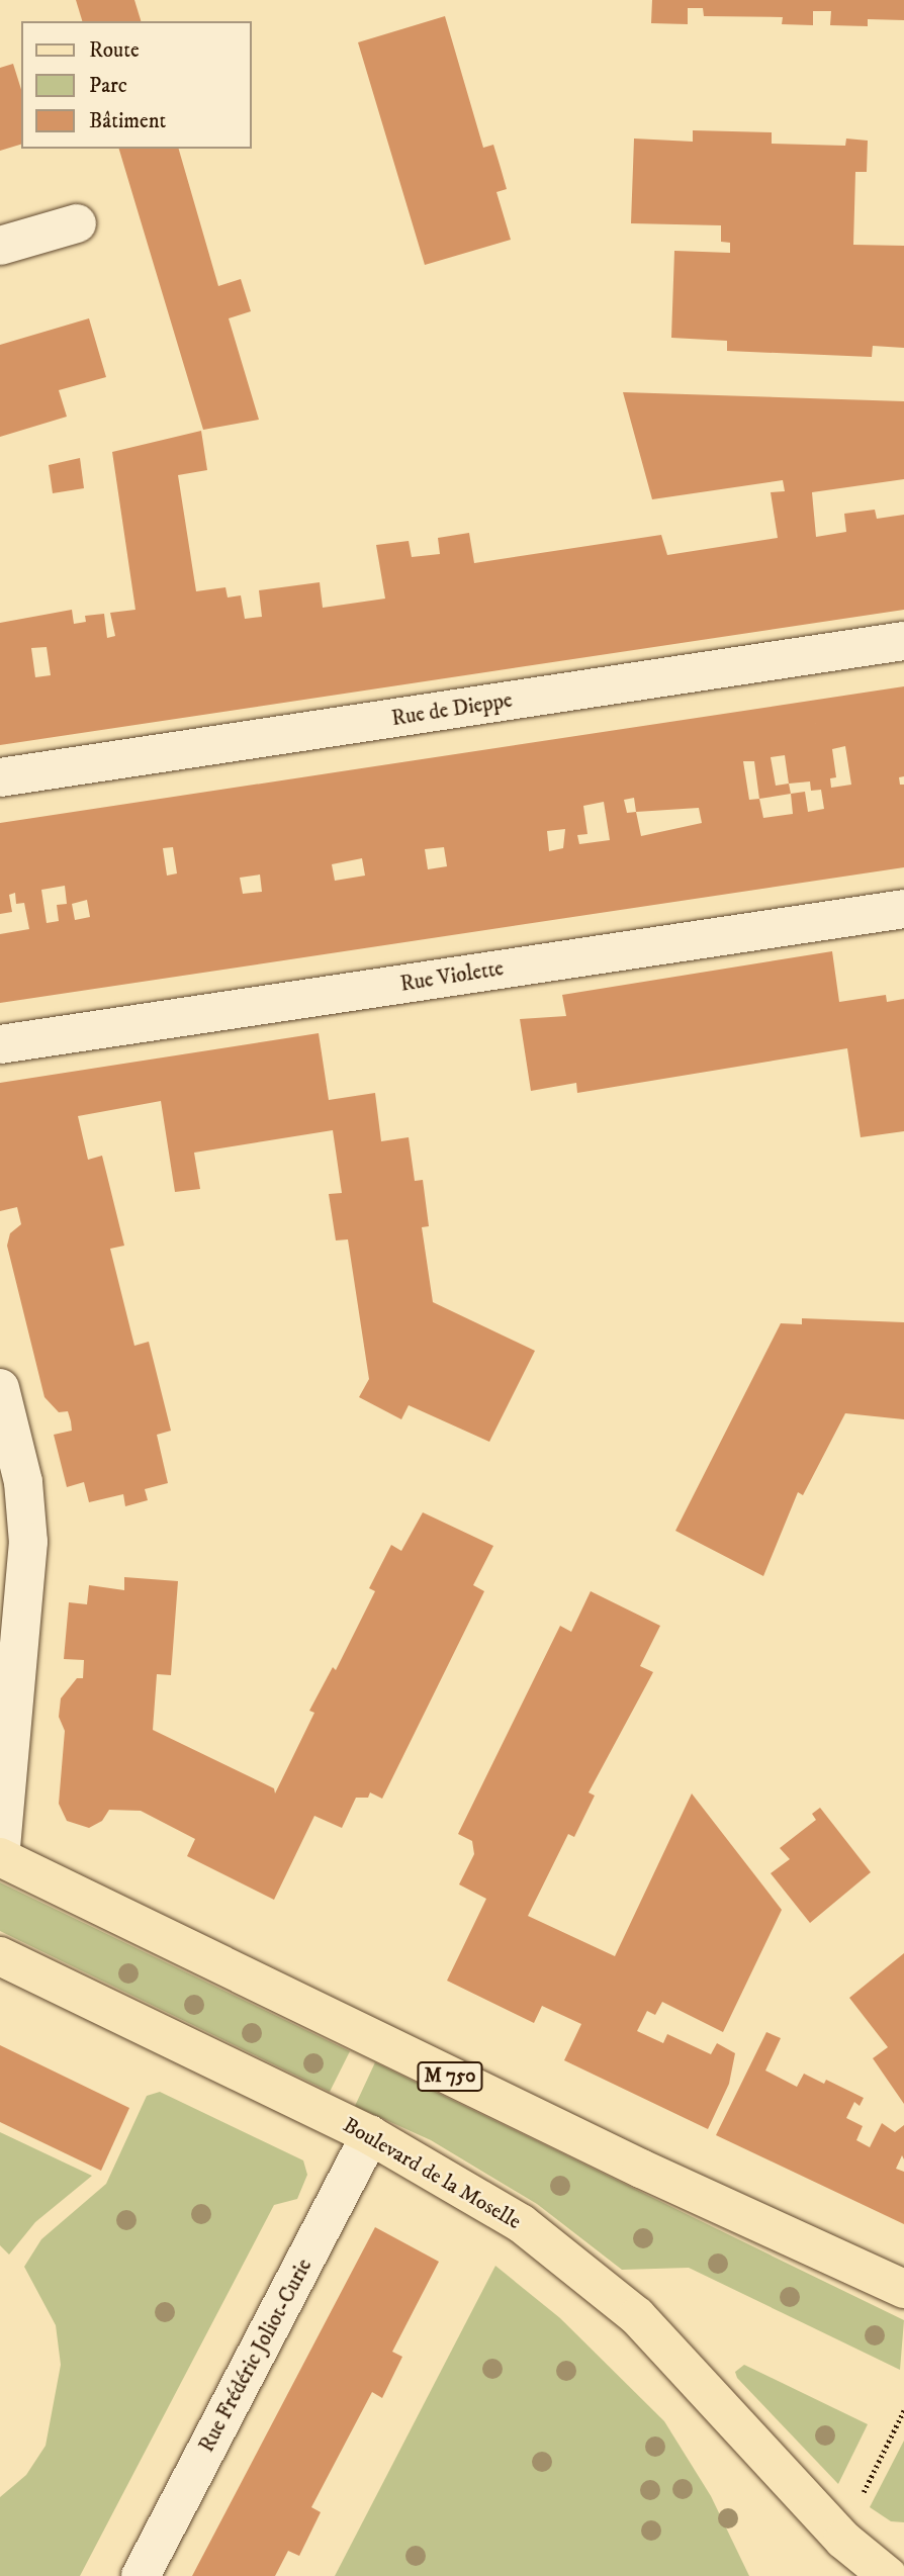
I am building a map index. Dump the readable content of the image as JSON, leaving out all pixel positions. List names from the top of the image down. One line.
{"streets":{"main road":["M 750","Boulevard de la Moselle"],"street":["Rue de Dieppe","Rue Violette","Rue Frédéric Joliot-Curie"]},"crossings":[["Boulevard de la Moselle","Rue Frédéric Joliot-Curie"]],"legend":["Route","Parc","Bâtiment"]}
